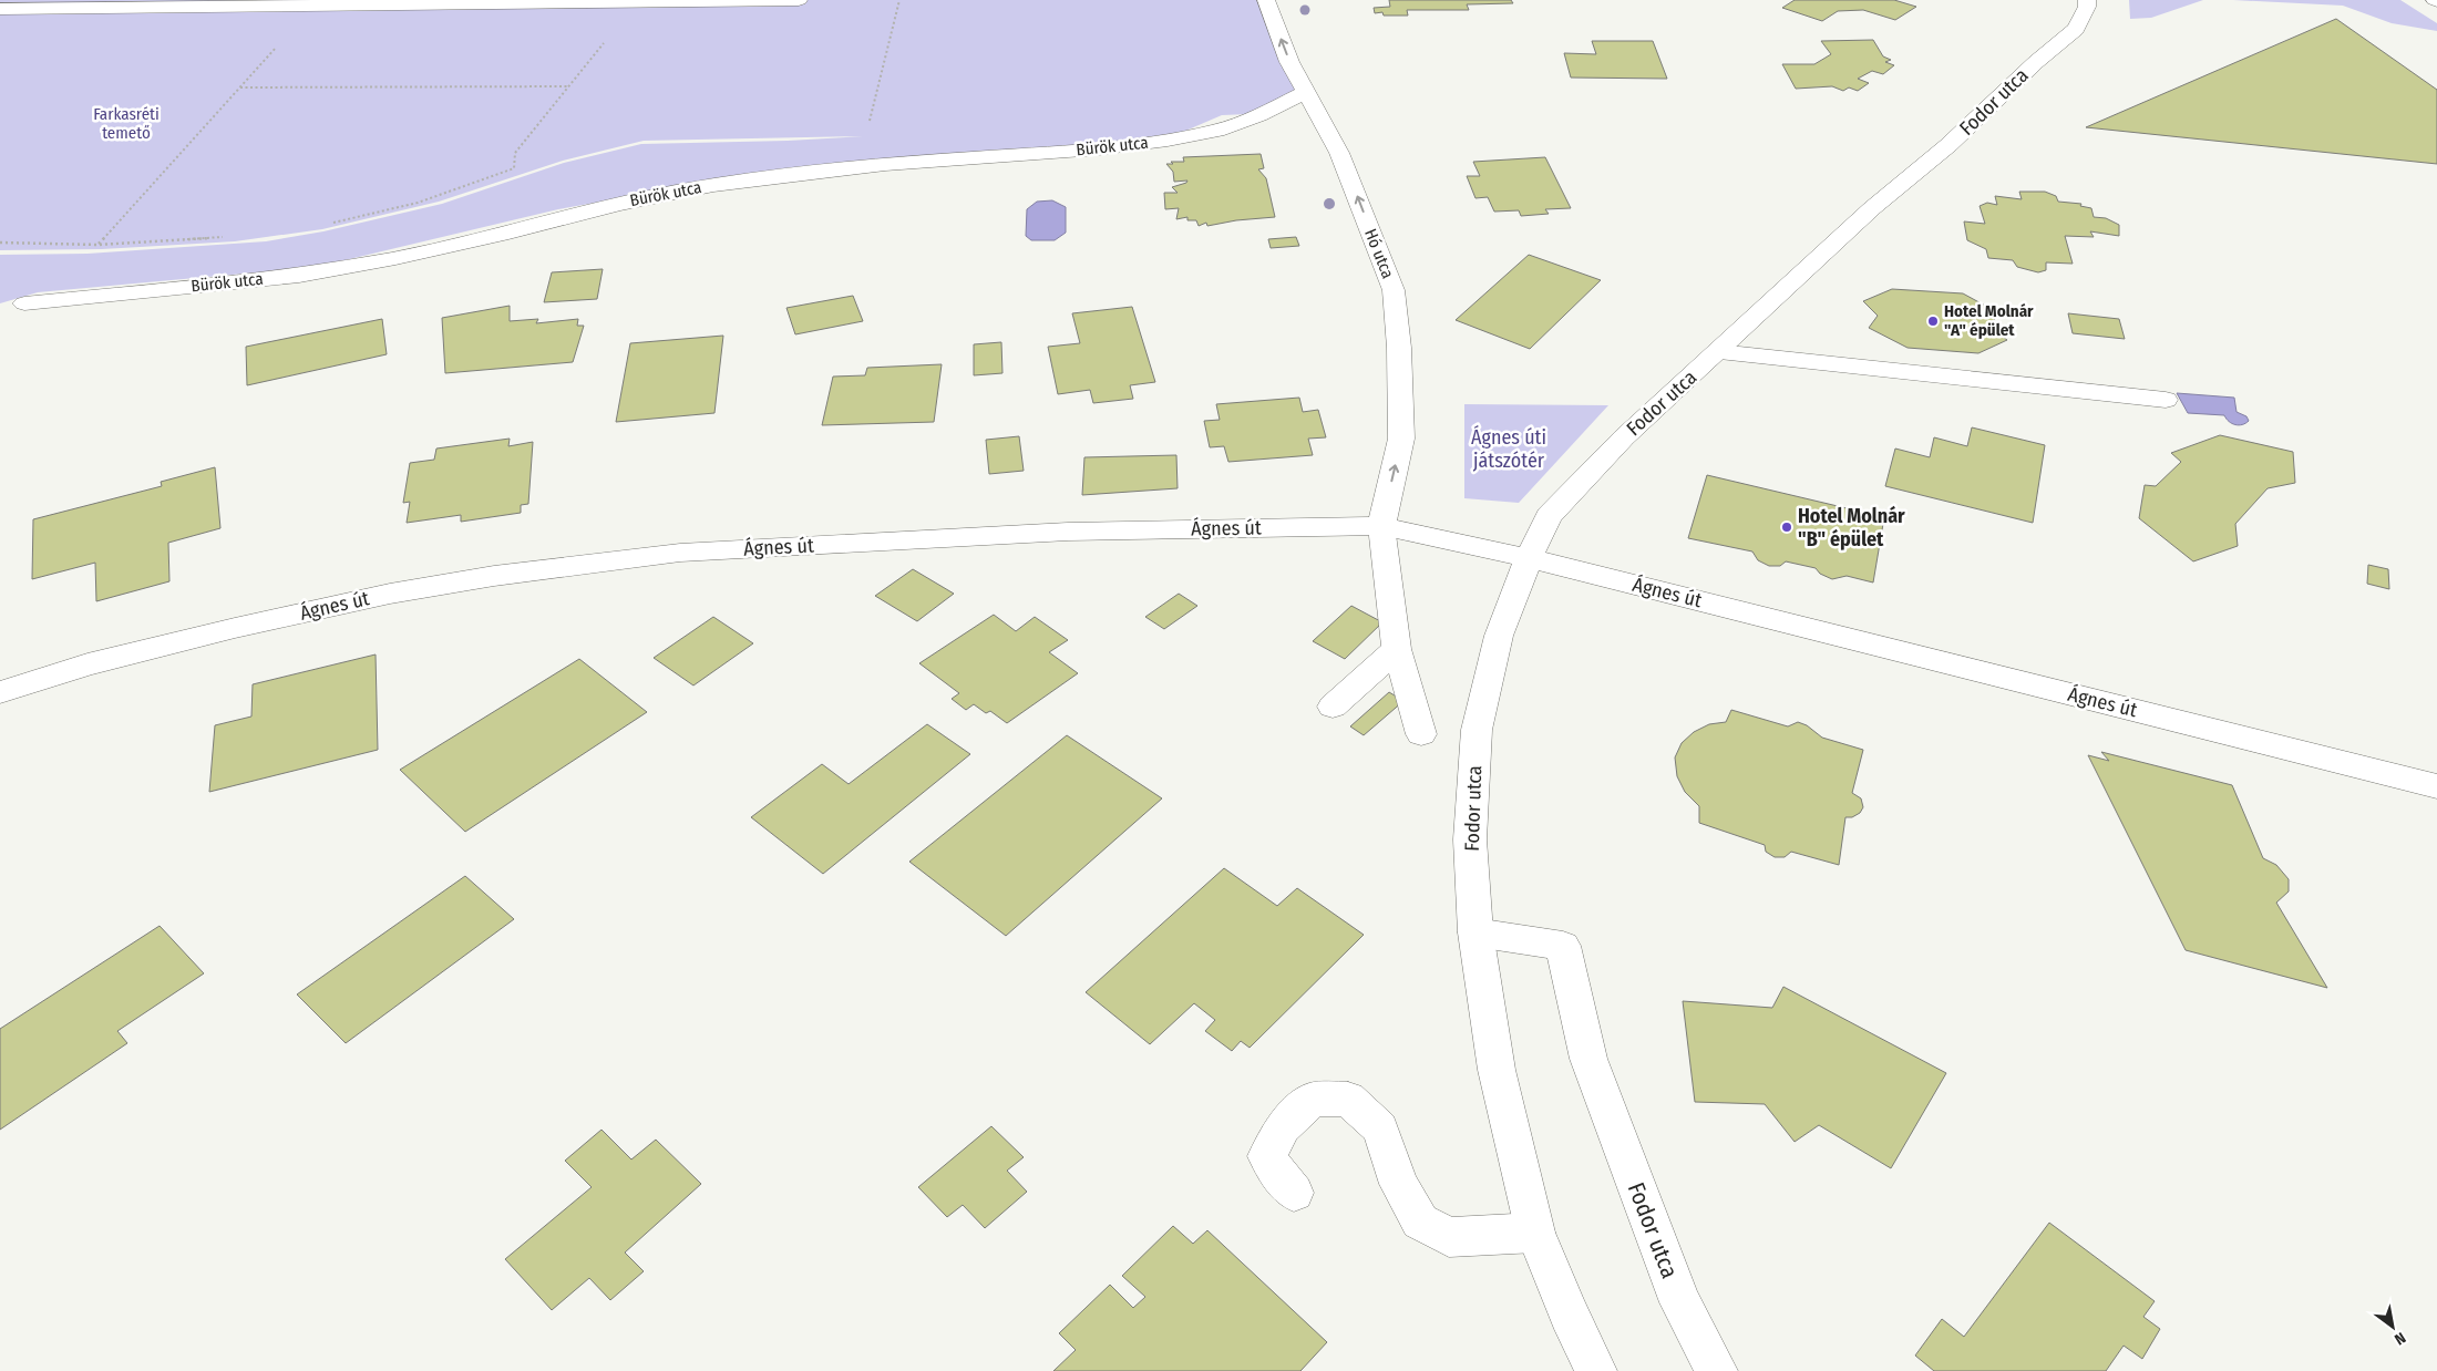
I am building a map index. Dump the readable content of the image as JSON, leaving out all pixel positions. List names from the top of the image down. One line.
{"streets":{"street":["Fodor utca","Bürök utca","Hó utca","Ágnes út"]},"crossings":[["Fodor utca","Ágnes út"],["Bürök utca","Hó utca"],["Hó utca","Ágnes út"]],"one_way":["Hó utca"],"parks":["Farkasréti temető","Ágnes úti játszótér"],"places":["Hotel Molnár \"A\" épület","Hotel Molnár \"B\" épület"],"north":"bottom right"}
